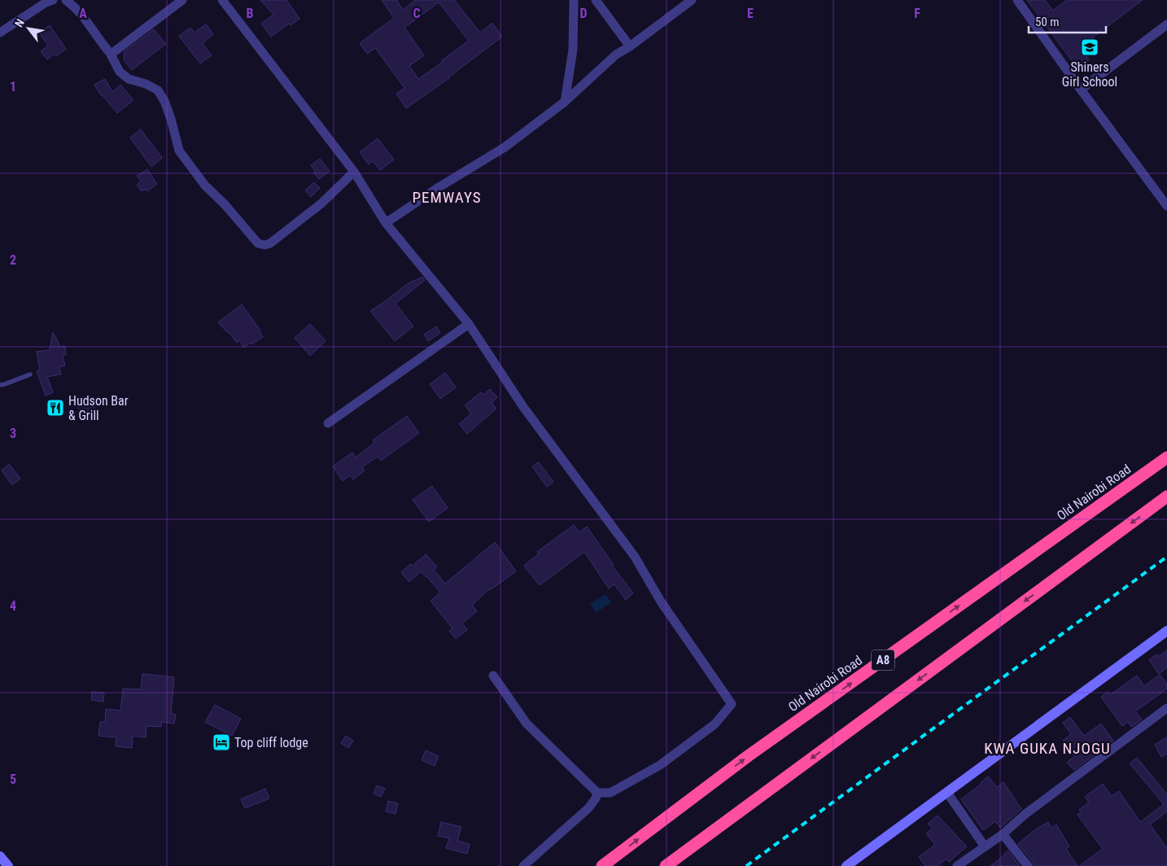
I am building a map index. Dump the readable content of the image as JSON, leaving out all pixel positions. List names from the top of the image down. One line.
{"streets":{"highway":["Old Nairobi Road","A8"]},"districts":["PEMWAYS","KWA GUKA NJOGU"],"places":{"school or university":["Shiners Girl School"],"restaurant":["Hudson Bar & Grill"],"hotel":["Top cliff lodge"]},"scale_bar":"50 m","north":"top left","grid":{"columns":["A","B","C","D","E","F"],"rows":["1","2","3","4","5"]}}
